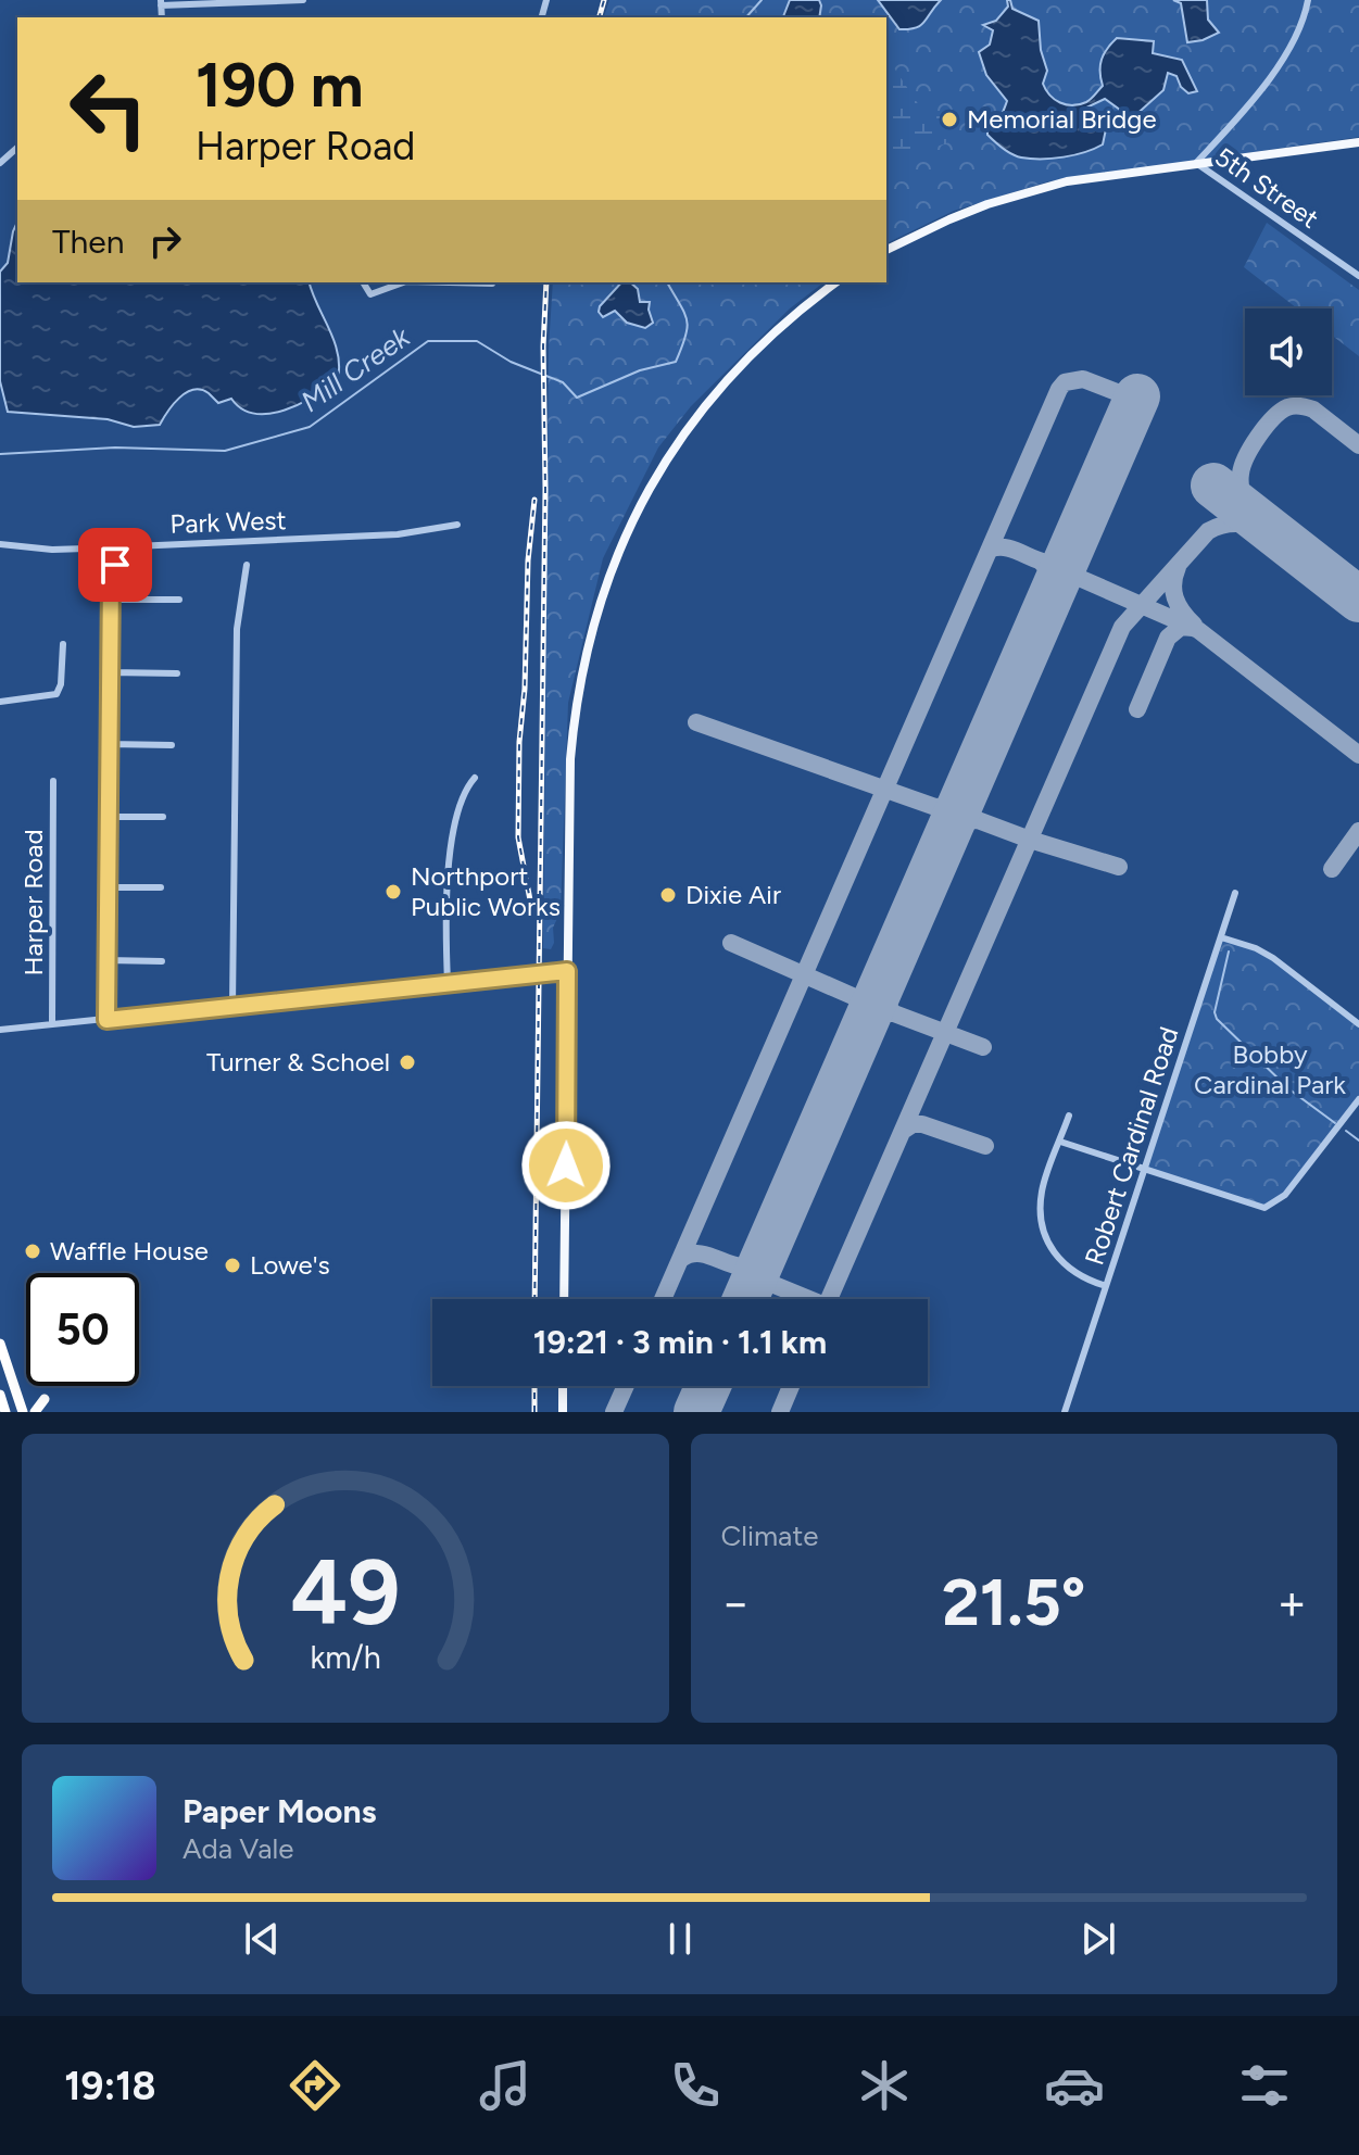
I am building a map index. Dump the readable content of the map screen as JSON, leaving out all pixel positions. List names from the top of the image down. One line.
{"streets":{"street":["5th Street","Park West","Harper Road","Robert Cardinal Road"]},"water":["Mill Creek"],"parks":["Bobby Cardinal Park"],"places":["Memorial Bridge","Northport Public Works","Dixie Air","Turner & Schoel","Waffle House","Lowe's"],"page":{"turn":["190 m","Harper Road"],"then":"Then","limit":"50","trip":"19:21 · 3 min · 1.1 km","tile":"Climate","heat":["−","21.5°","+"],"song":["Paper Moons","Ada Vale"],"tabs":"19:18","gauge":["49","km/h"]}}
